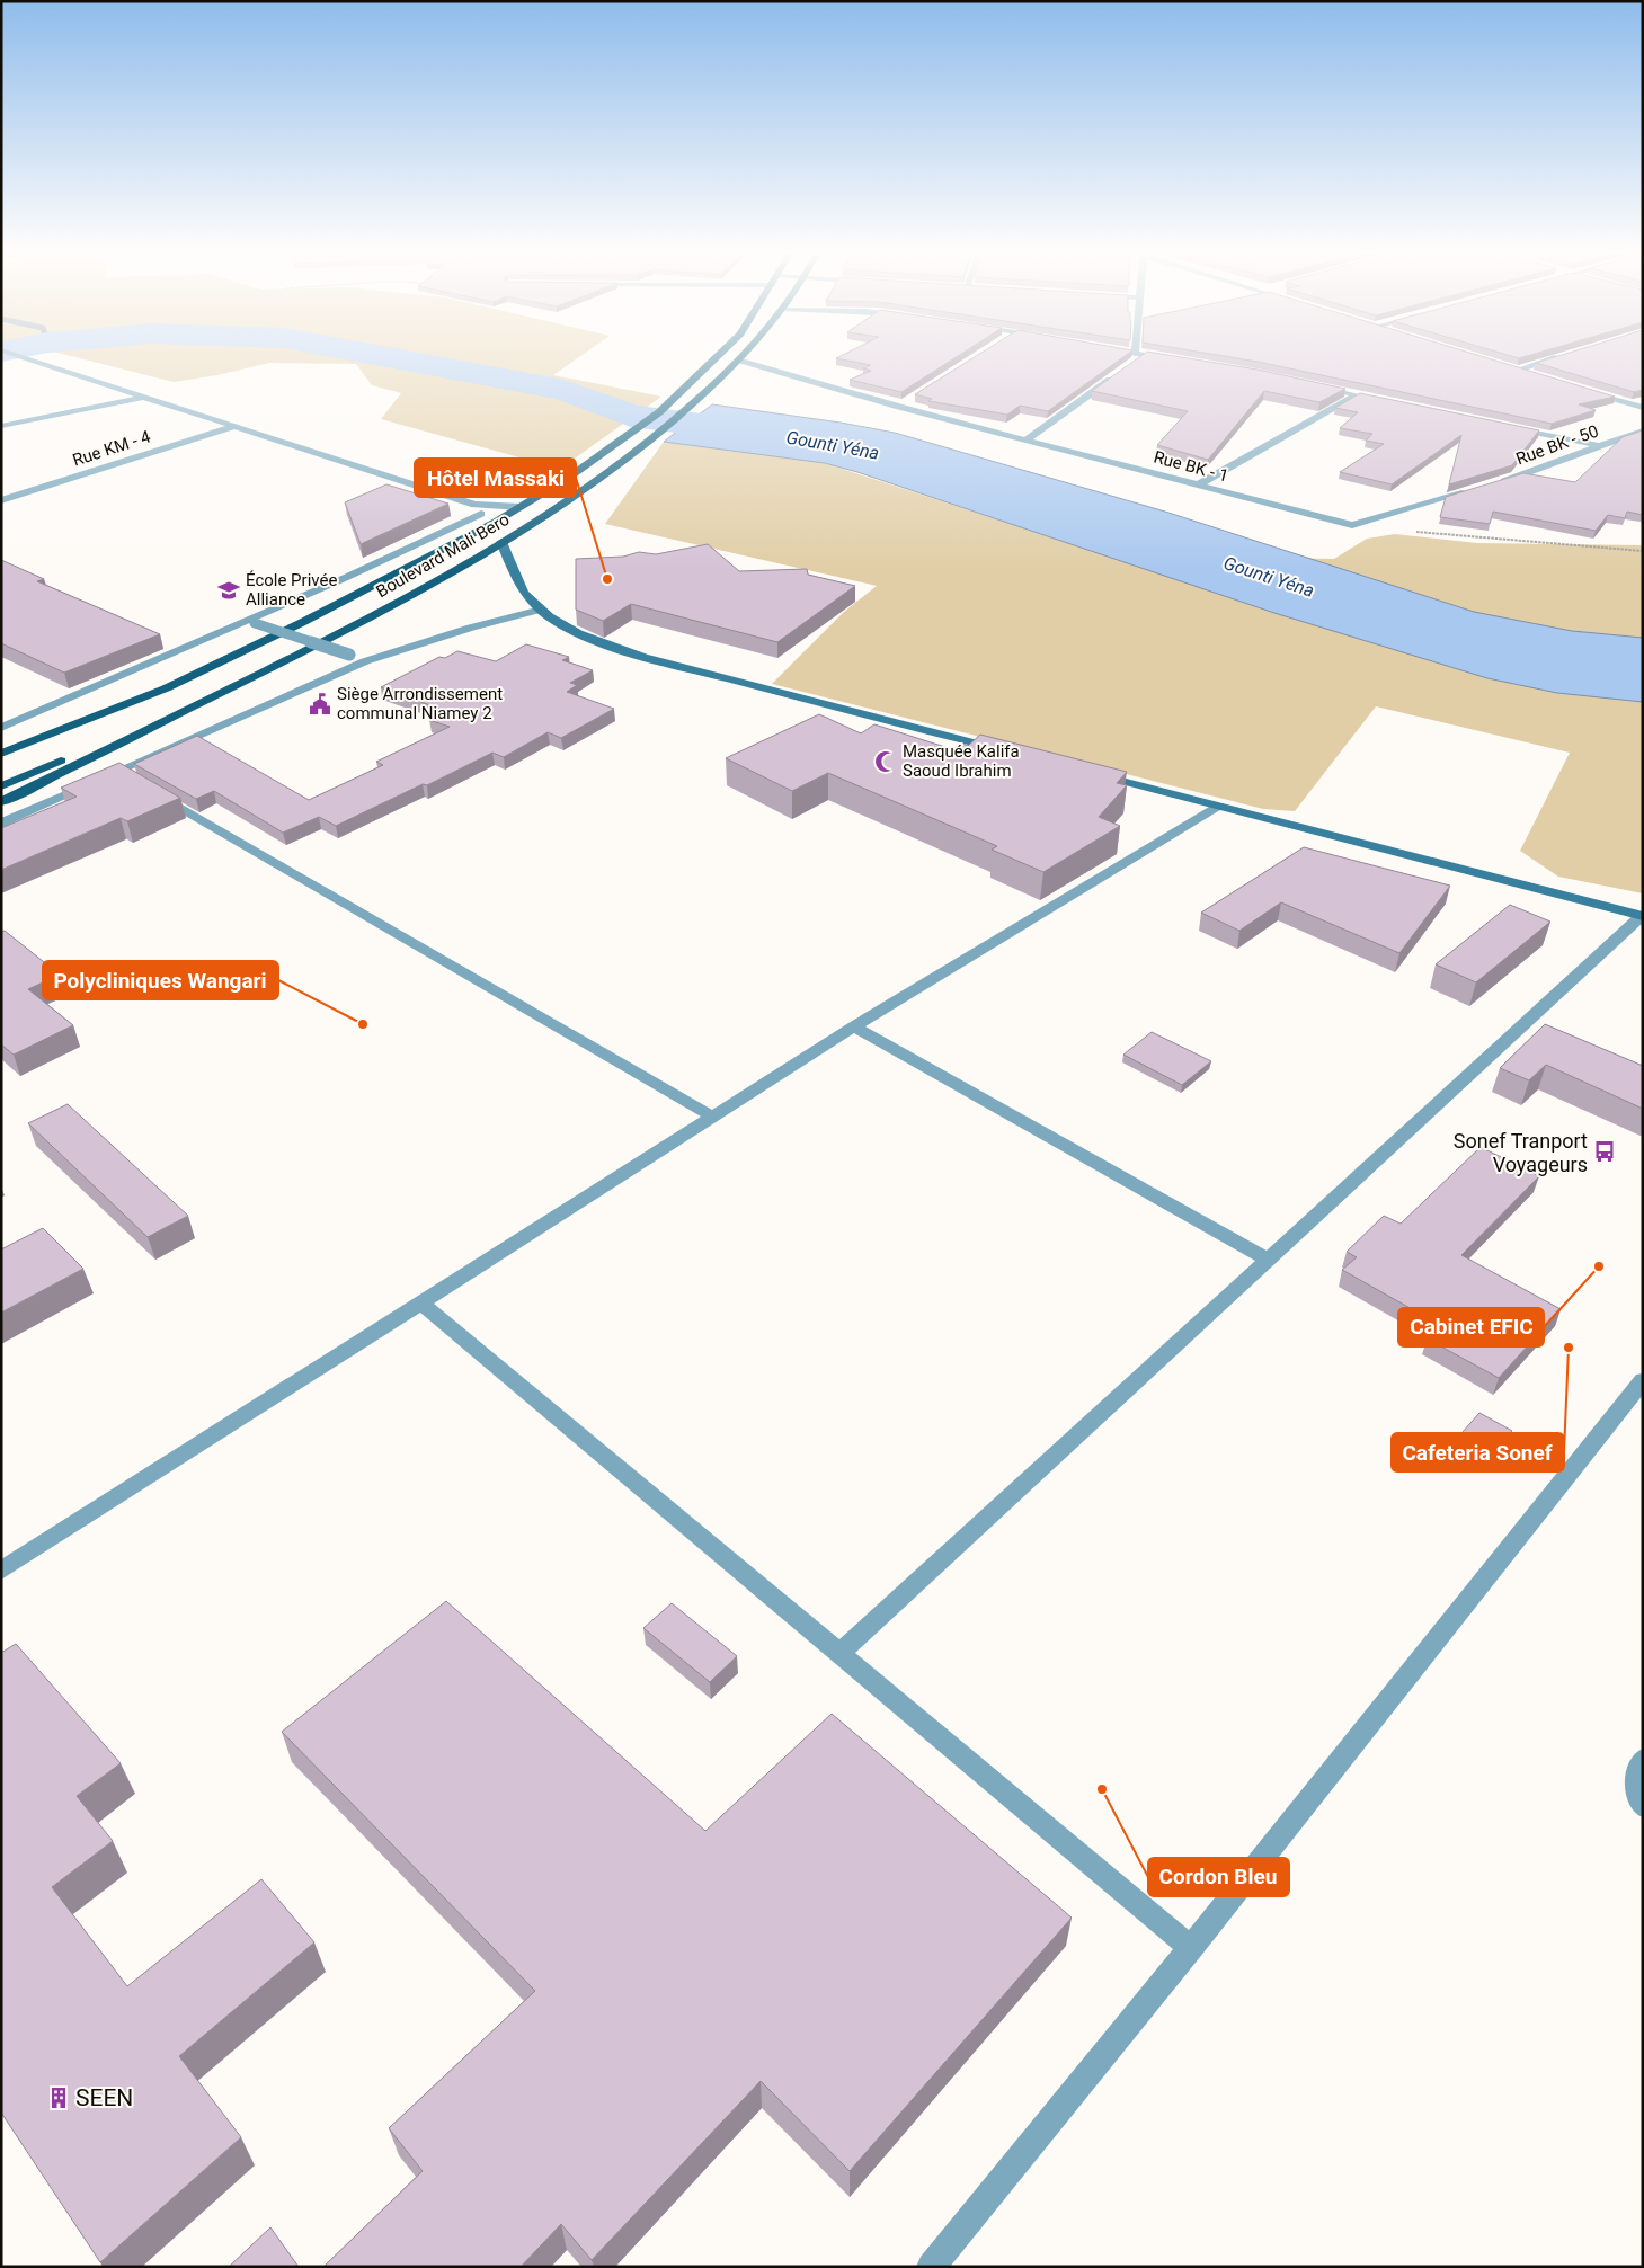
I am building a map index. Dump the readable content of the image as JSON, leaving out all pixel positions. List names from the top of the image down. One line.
{"streets":{"main road":["Boulevard Mali Bero"],"street":["Rue BK - 50","Rue KM - 4","Rue BK - 1"]},"crossings":[["Rue BK - 1","Boulevard Mali Bero"]],"water":["Gounti Yéna"],"places":{"other":["Hôtel Massaki","Polycliniques Wangari","Cabinet EFIC","Cafeteria Sonef","Cordon Bleu"],"school or university":["École Privée Alliance"],"public building":["Siège Arrondissement communal Niamey 2"],"mosque":["Masquée Kalifa Saoud Ibrahim"],"bus stop":["Sonef Tranport Voyageurs"],"building":["SEEN"]}}
